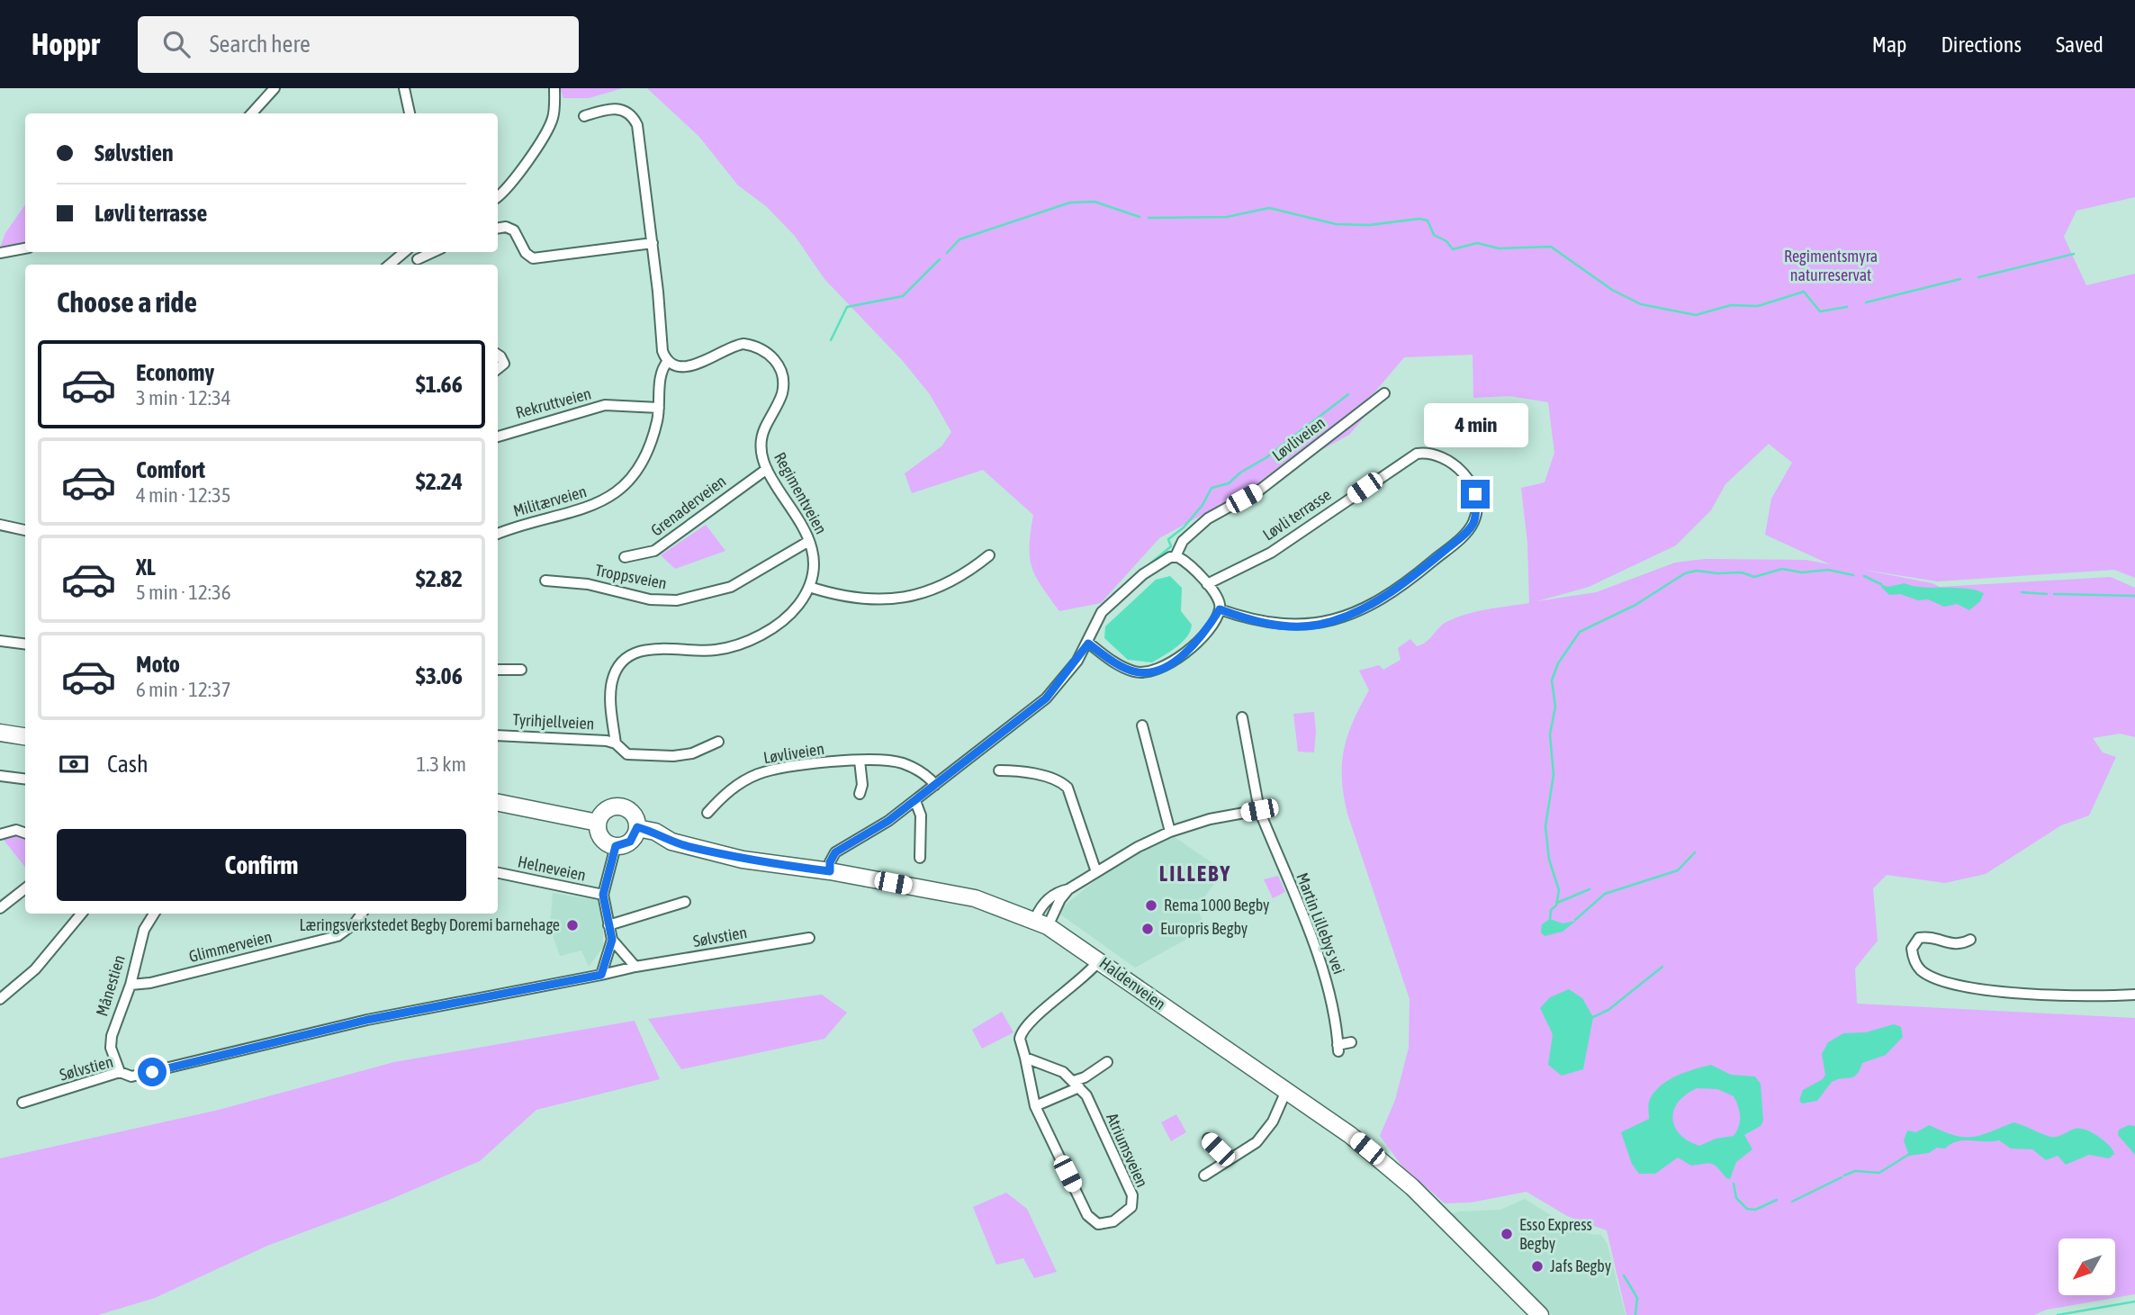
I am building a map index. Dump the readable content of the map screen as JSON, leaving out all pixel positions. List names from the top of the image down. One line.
{"streets":{"main road":["Haldenveien"],"street":["Rekruttveien","Løvliveien","Regimentveien","Militærveien","Grenaderveien","Løvli terrasse","Troppsveien","Tyrihjellveien","Helneveien","Martin Lillebys vei","Sølvstien","Glimmerveien","Månestien","Atriumsveien"]},"crossings":[["Rekruttveien","Militærveien"],["Løvliveien","Løvli terrasse"],["Regimentveien","Militærveien"],["Regimentveien","Grenaderveien"],["Regimentveien","Troppsveien"],["Sølvstien","Månestien"],["Glimmerveien","Månestien"],["Haldenveien","Atriumsveien"]],"districts":["LILLEBY"],"parks":["Regimentsmyra naturreservat"],"places":["Rema 1000 Begby","Læringsverkstedet Begby Doremi barnehage","Europris Begby","Esso Express Begby","Jafs Begby"],"north":"bottom left","page":{"header":"Hoppr","search":"Search here","nav":["Map","Directions","Saved"],"banner":["Sølvstien","Løvli terrasse"],"heading":"Choose a ride","list":[{"name":"Economy","note":"3 min · 12:34","value":"$1.66"},{"name":"Comfort","note":"4 min · 12:35","value":"$2.24"},{"name":"XL","note":"5 min · 12:36","value":"$2.82"},{"name":"Moto","note":"6 min · 12:37","value":"$3.06"}],"bubble":"4 min","pay":["Cash","1.3 km"],"buttons":"Confirm"}}
